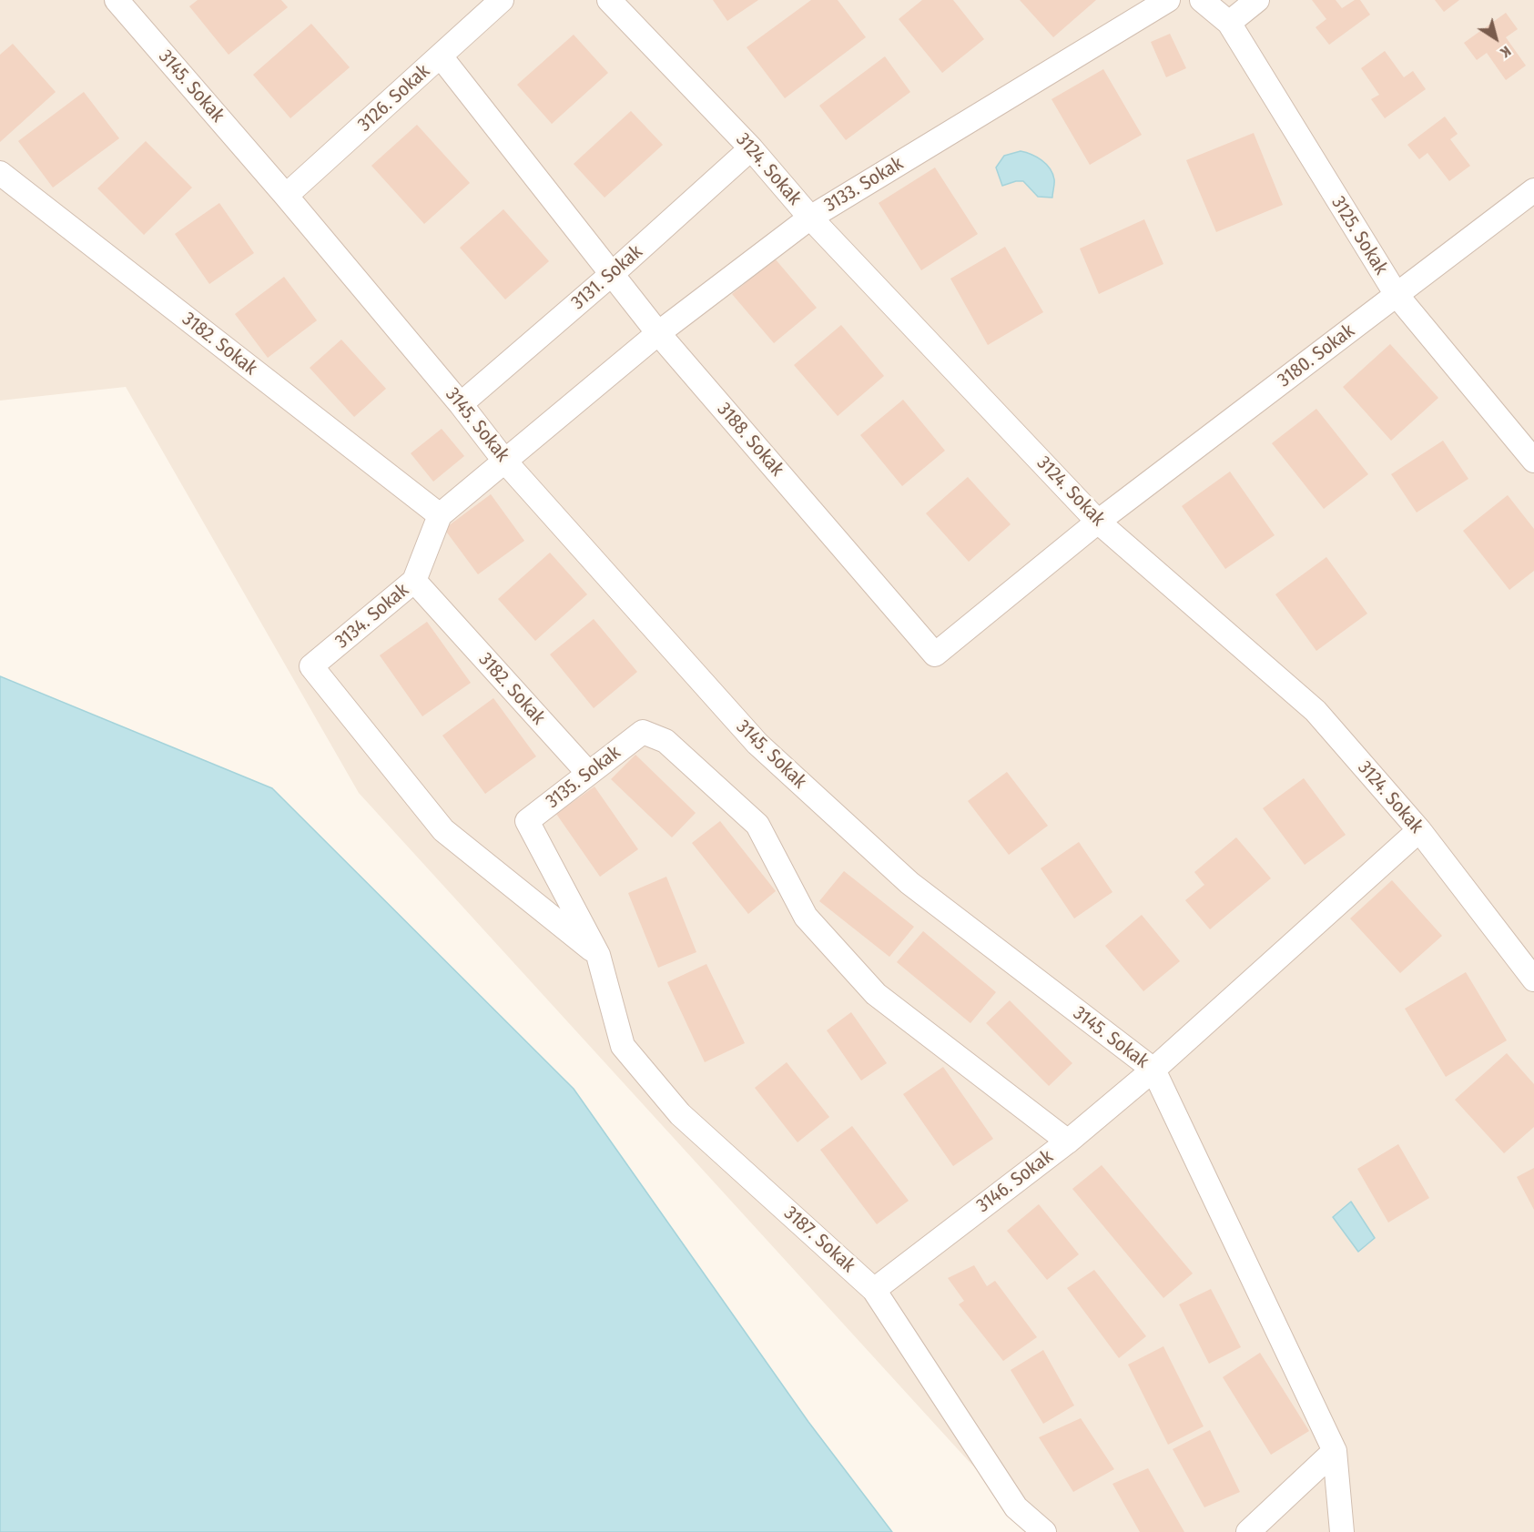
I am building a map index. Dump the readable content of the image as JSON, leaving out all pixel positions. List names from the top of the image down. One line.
{"streets":{"street":["3145. Sokak","3126. Sokak","3124. Sokak","3133. Sokak","3125. Sokak","3131. Sokak","3182. Sokak","3180. Sokak","3188. Sokak","3134. Sokak","3135. Sokak","3146. Sokak","3187. Sokak"]},"crossings":[["3145. Sokak","3126. Sokak"],["3145. Sokak","3133. Sokak"],["3145. Sokak","3131. Sokak"],["3145. Sokak","3134. Sokak"],["3145. Sokak","3146. Sokak"],["3126. Sokak","3188. Sokak"],["3124. Sokak","3133. Sokak"],["3124. Sokak","3131. Sokak"],["3124. Sokak","3180. Sokak"],["3124. Sokak","3188. Sokak"],["3124. Sokak","3146. Sokak"],["3133. Sokak","3188. Sokak"],["3133. Sokak","3134. Sokak"],["3125. Sokak","3180. Sokak"],["3131. Sokak","3188. Sokak"],["3182. Sokak","3134. Sokak"],["3182. Sokak","3135. Sokak"],["3180. Sokak","3188. Sokak"],["3134. Sokak","3135. Sokak"],["3134. Sokak","3187. Sokak"],["3135. Sokak","3146. Sokak"],["3135. Sokak","3187. Sokak"],["3146. Sokak","3187. Sokak"]],"north":"bottom right"}
